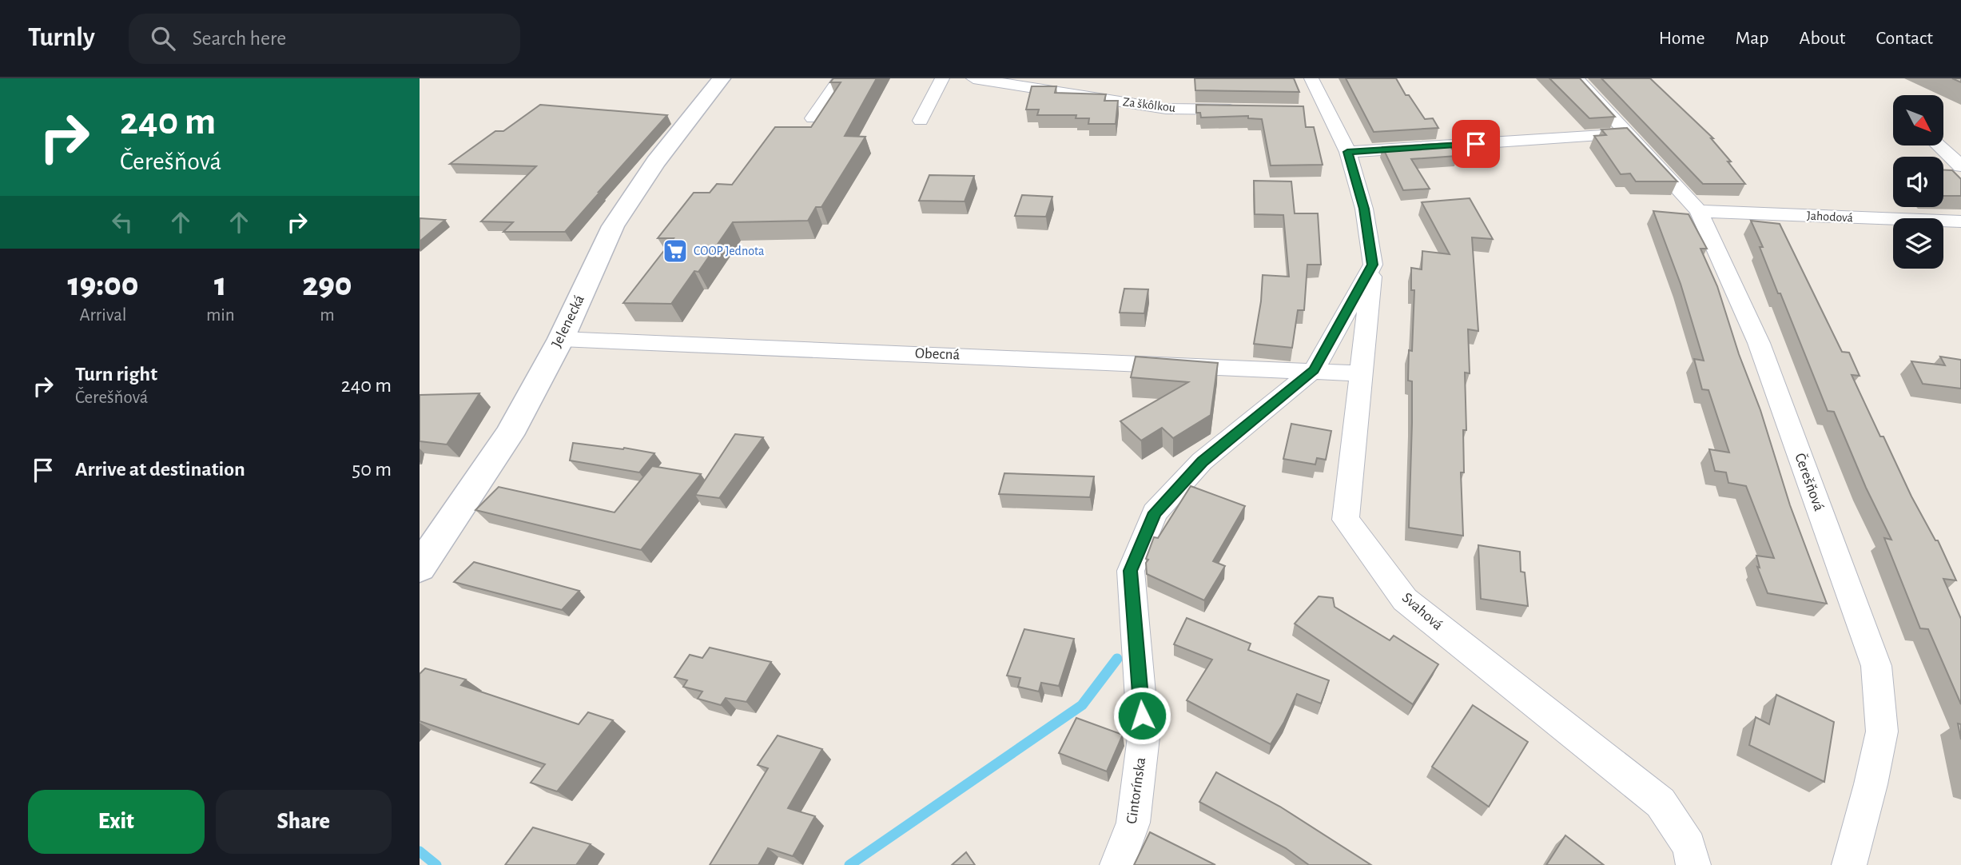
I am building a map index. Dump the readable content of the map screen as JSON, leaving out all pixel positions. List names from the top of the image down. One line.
{"streets":{"street":["Za škôlkou","Jahodová","Jelenecká","Obecná","Čerešňová","Svahová","Cintorínska"]},"crossings":[["Jahodová","Čerešňová"],["Jelenecká","Obecná"],["Obecná","Svahová"],["Obecná","Cintorínska"],["Svahová","Cintorínska"]],"places":{"supermarket":["COOP Jednota"]},"north":"bottom right","page":{"header":"Turnly","search":"Search here","nav":["Home","Map","About","Contact"],"turn":["240 m","Čerešňová"],"eta":["19:00","Arrival","1","min","290","m"],"list":[{"name":"Turn right","note":"Čerešňová","value":"240 m"},{"name":"Arrive at destination","value":"50 m"}],"buttons":["Exit","Share"]}}
